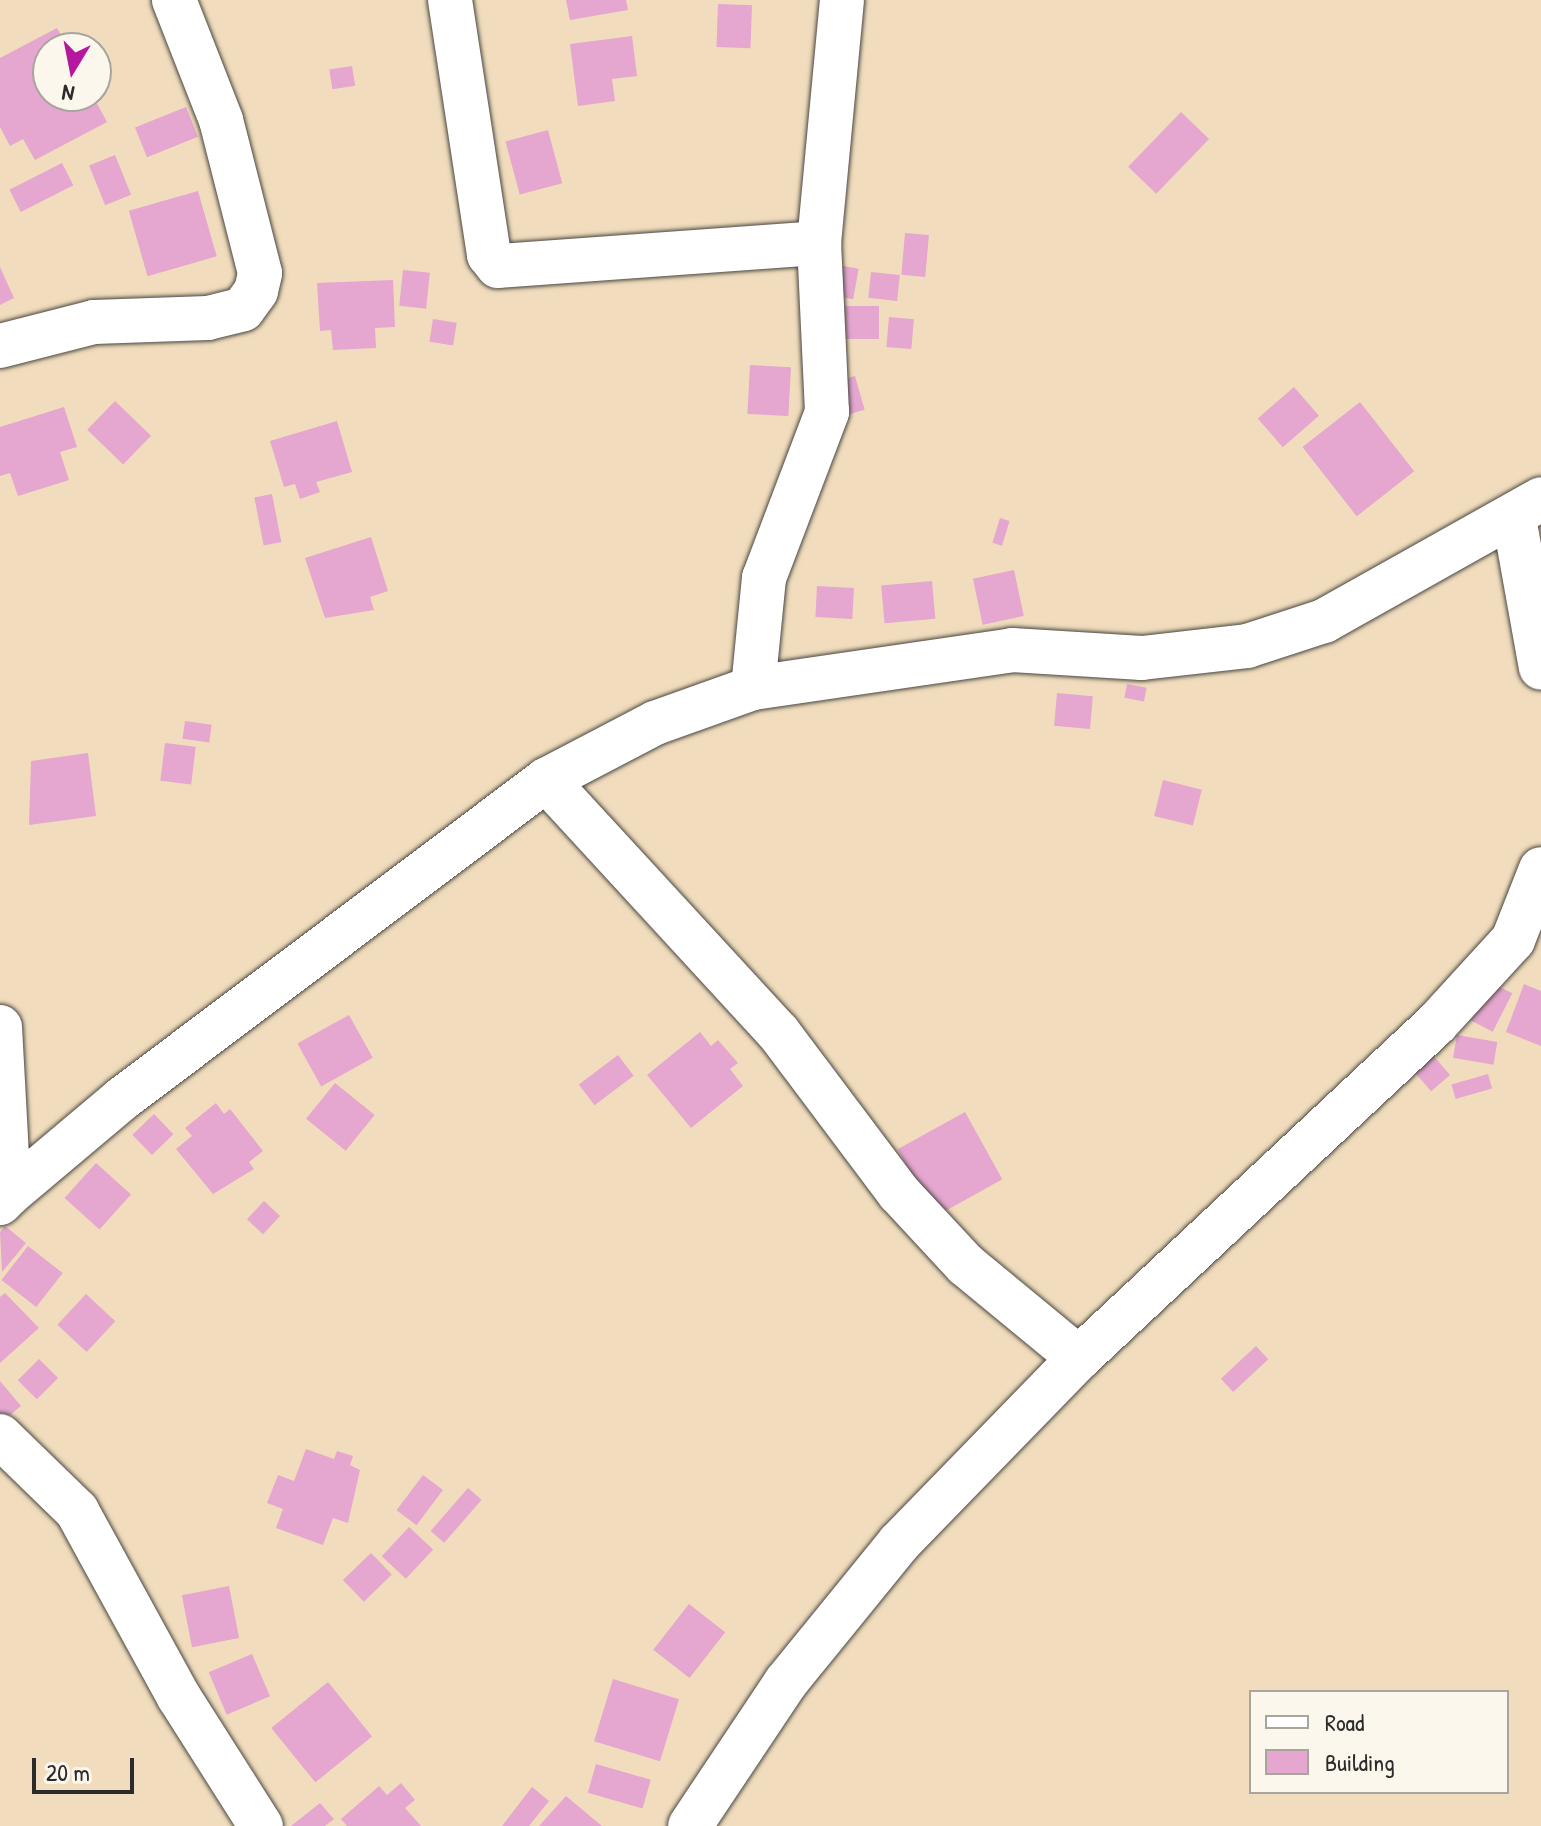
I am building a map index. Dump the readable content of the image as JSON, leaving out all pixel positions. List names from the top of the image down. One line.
{"legend":["Road","Building"],"scale_bar":"20 m","north":"bottom"}
